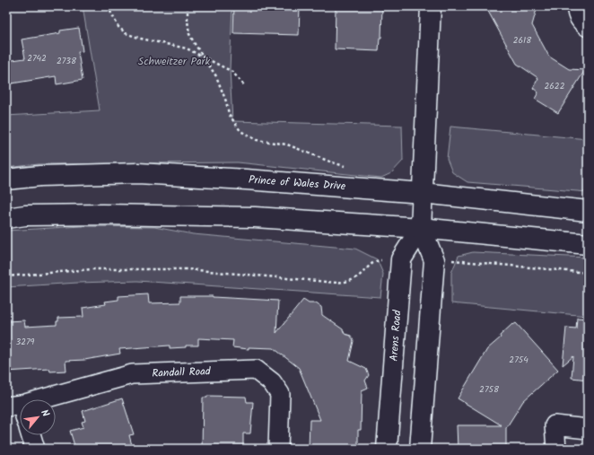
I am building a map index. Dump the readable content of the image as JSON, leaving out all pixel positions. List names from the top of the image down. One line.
{"streets":{"main road":["Prince of Wales Drive","Arens Road"],"street":["Randall Road"]},"crossings":[["Prince of Wales Drive","Arens Road"]],"parks":["Schweitzer Park"],"house_numbers":["2618","2742","2738","2622","3279","2754","2758"],"north":"top right"}
